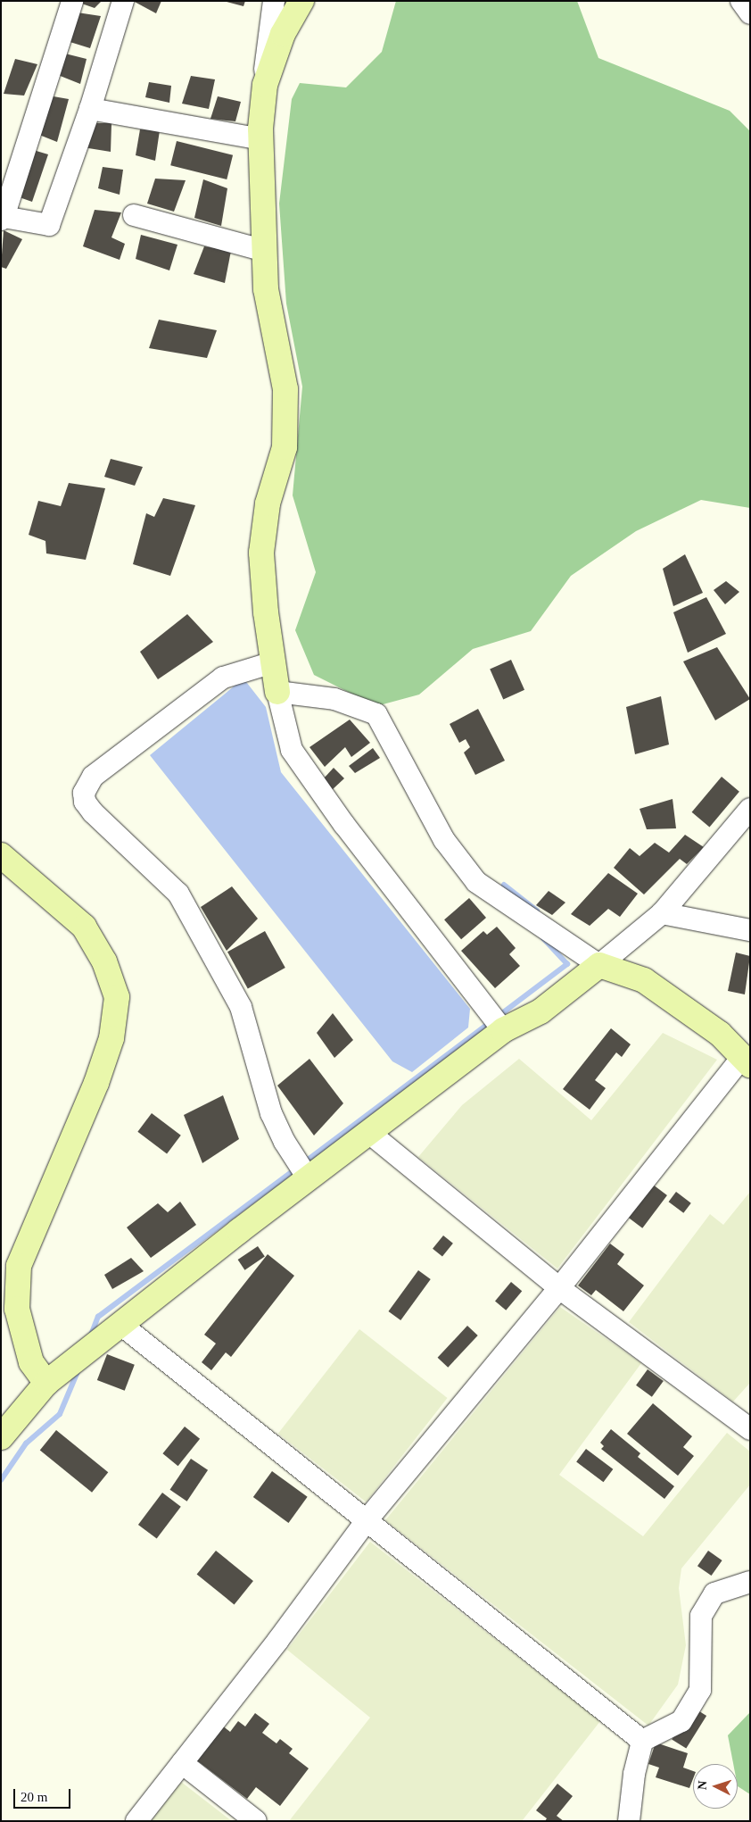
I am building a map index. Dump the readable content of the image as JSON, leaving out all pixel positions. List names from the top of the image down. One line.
{"scale_bar":"20 m","north":"left"}
